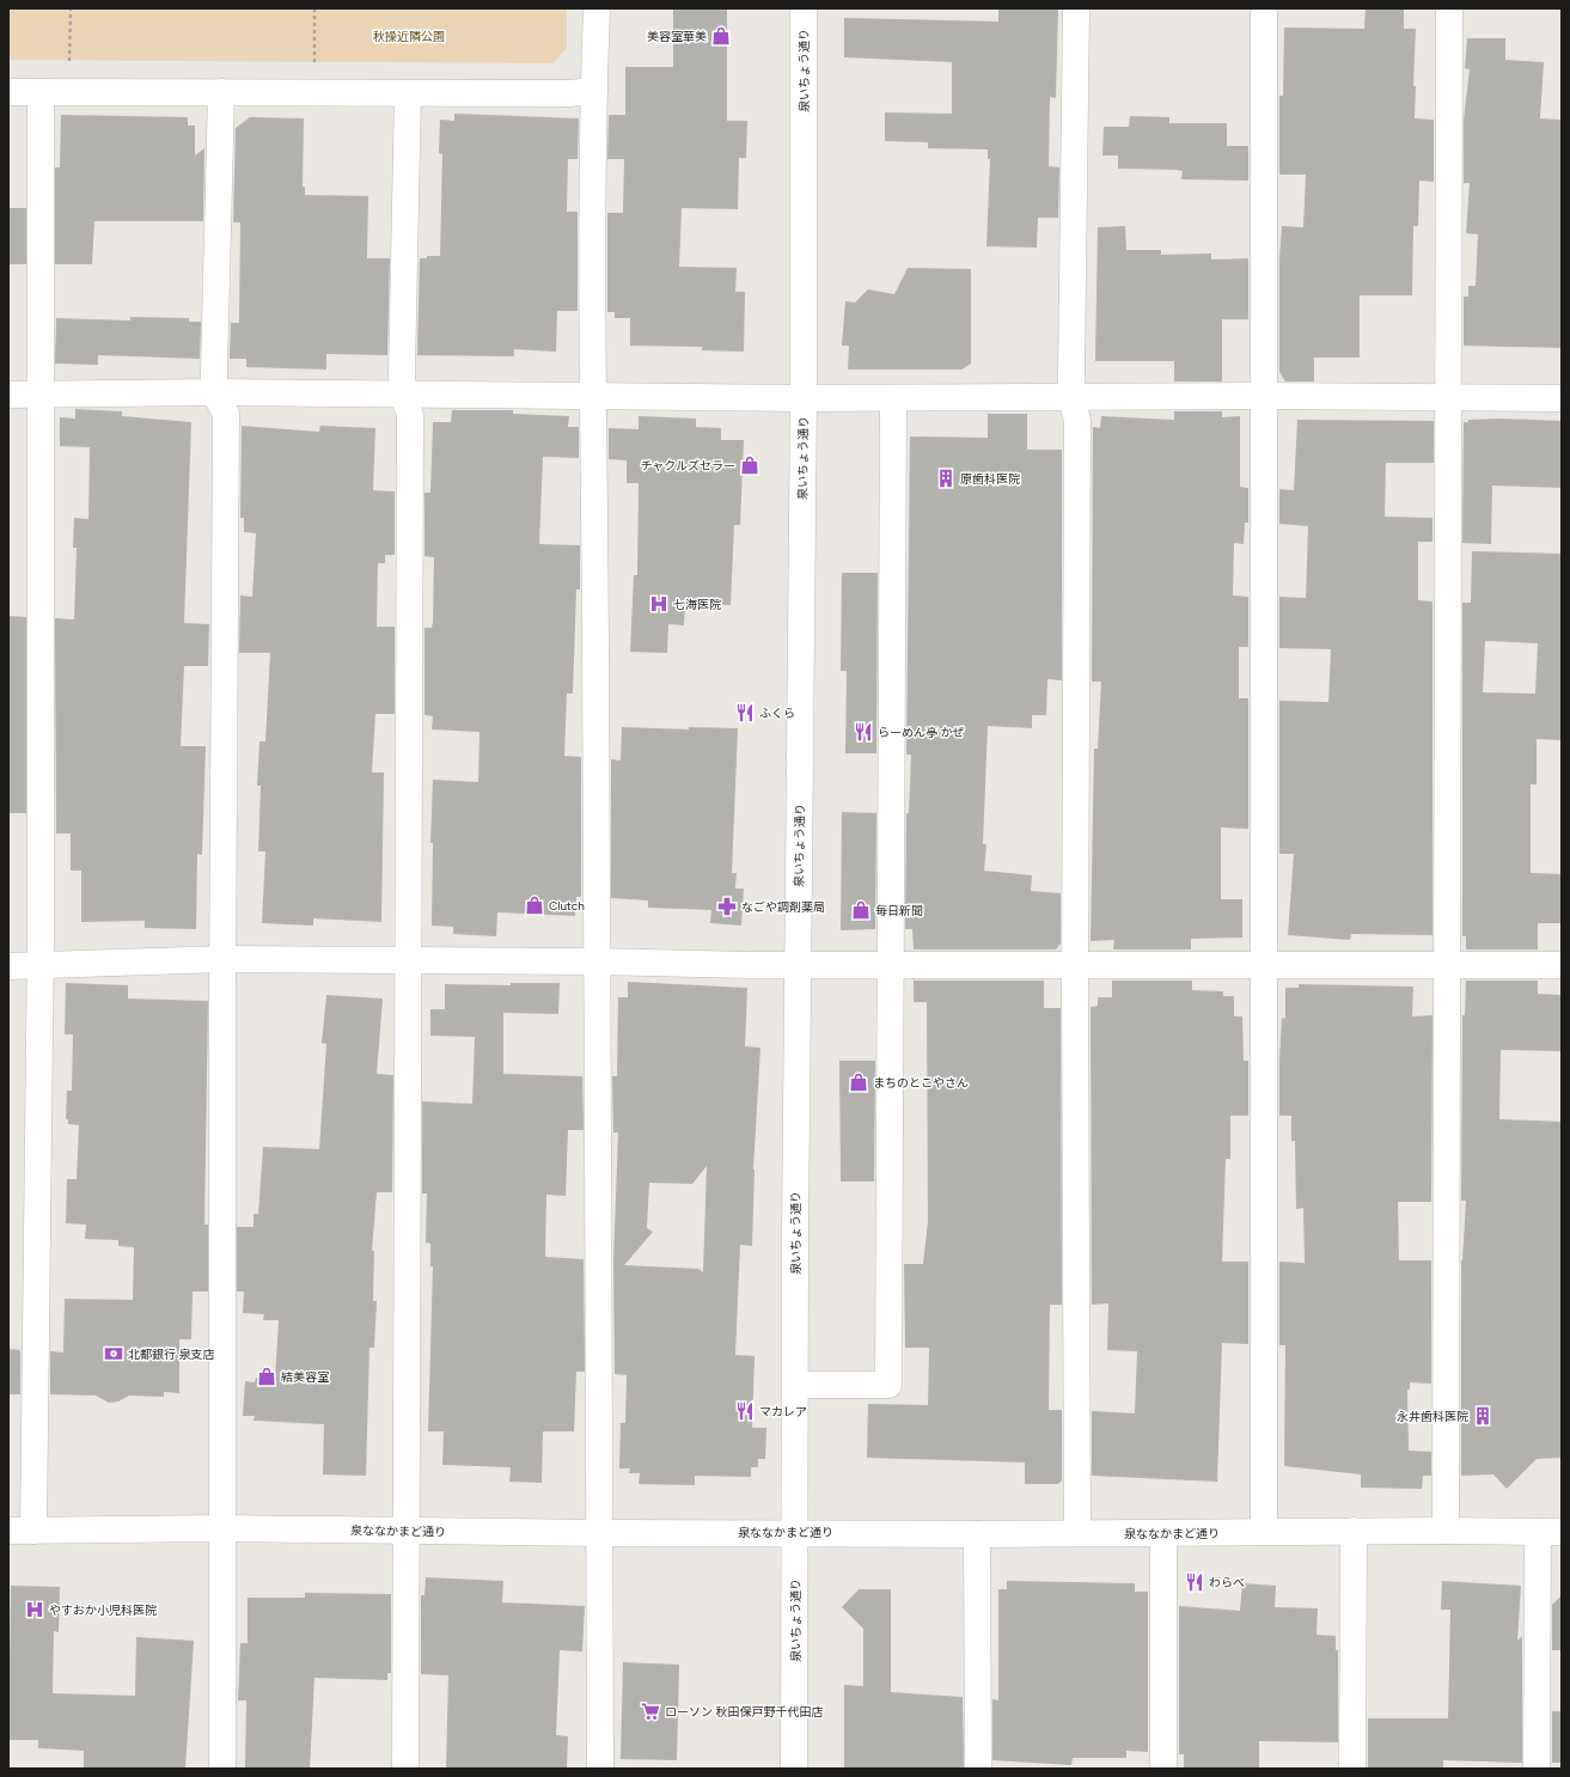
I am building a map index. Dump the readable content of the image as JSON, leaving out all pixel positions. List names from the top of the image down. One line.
{"streets":{"street":["泉いちょう通り","泉ななかまど通り"]},"crossings":[["泉いちょう通り","泉ななかまど通り"]],"parks":["秋操近隣公園"],"places":{"shop":["美容室華美","チャクルズセラー","Clutch","毎日新聞","まちのとこやさん","結美容室"],"building":["原歯科医院","永井歯科医院"],"hospital":["七海医院","やすおか小児科医院"],"restaurant":["ふくら","らーめん亭 かぜ","マカレア","わらべ"],"pharmacy":["なごや調剤薬局"],"bank":["北都銀行 泉支店"],"supermarket":["ローソン 秋田保戸野千代田店"]}}
